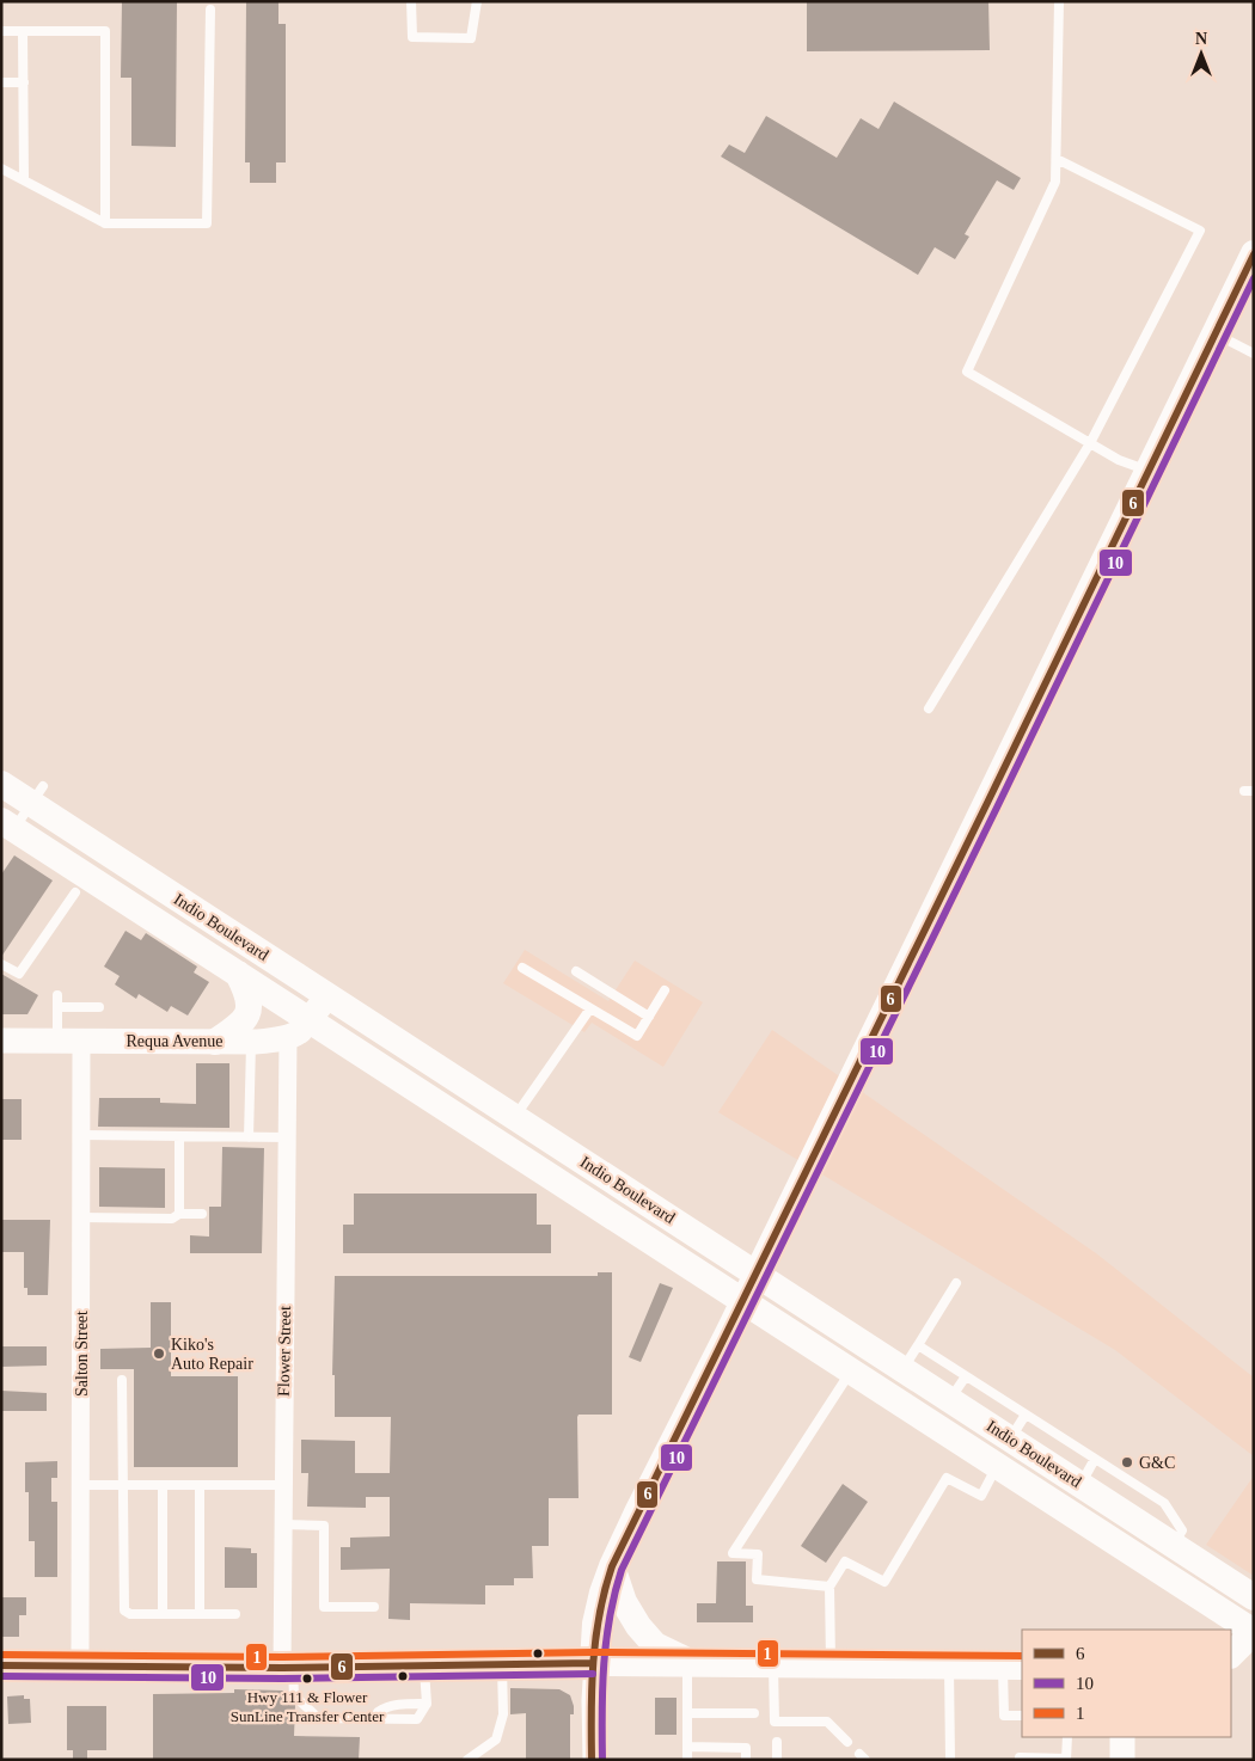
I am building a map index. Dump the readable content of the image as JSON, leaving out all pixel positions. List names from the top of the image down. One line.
{"streets":{"main road":["Indio Boulevard"],"street":["Requa Avenue","Flower Street","Salton Street"]},"crossings":[["Indio Boulevard","Requa Avenue"],["Indio Boulevard","Flower Street"],["Requa Avenue","Flower Street"],["Requa Avenue","Salton Street"]],"places":["Kiko's Auto Repair","G&C","Hwy 111 & Flower SunLine Transfer Center"],"lines":["transit line 6","transit line 10","transit line 1"],"legend":["6","10","1"],"north":"top"}
